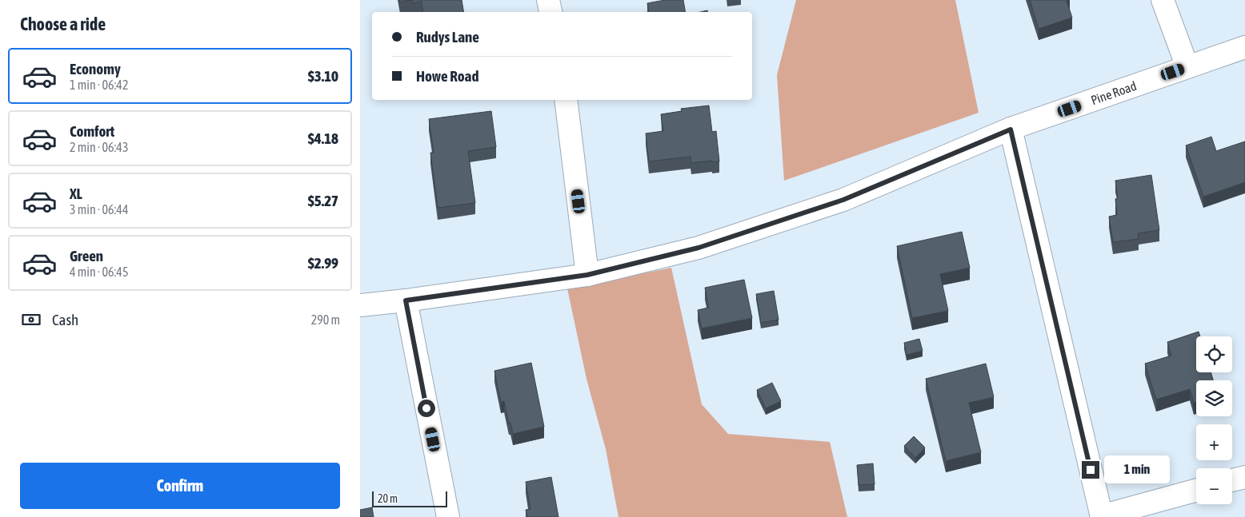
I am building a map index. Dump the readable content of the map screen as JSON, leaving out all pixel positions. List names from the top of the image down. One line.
{"streets":{"street":["Pine Road"]},"scale_bar":"20 m","page":{"heading":"Choose a ride","banner":["Rudys Lane","Howe Road"],"list":[{"name":"Economy","note":"1 min · 06:42","value":"$3.10"},{"name":"Comfort","note":"2 min · 06:43","value":"$4.18"},{"name":"XL","note":"3 min · 06:44","value":"$5.27"},{"name":"Green","note":"4 min · 06:45","value":"$2.99"}],"pay":["Cash","290 m"],"map_buttons":["+","−"],"buttons":"Confirm","bubble":"1 min","scale":"20 m"}}
